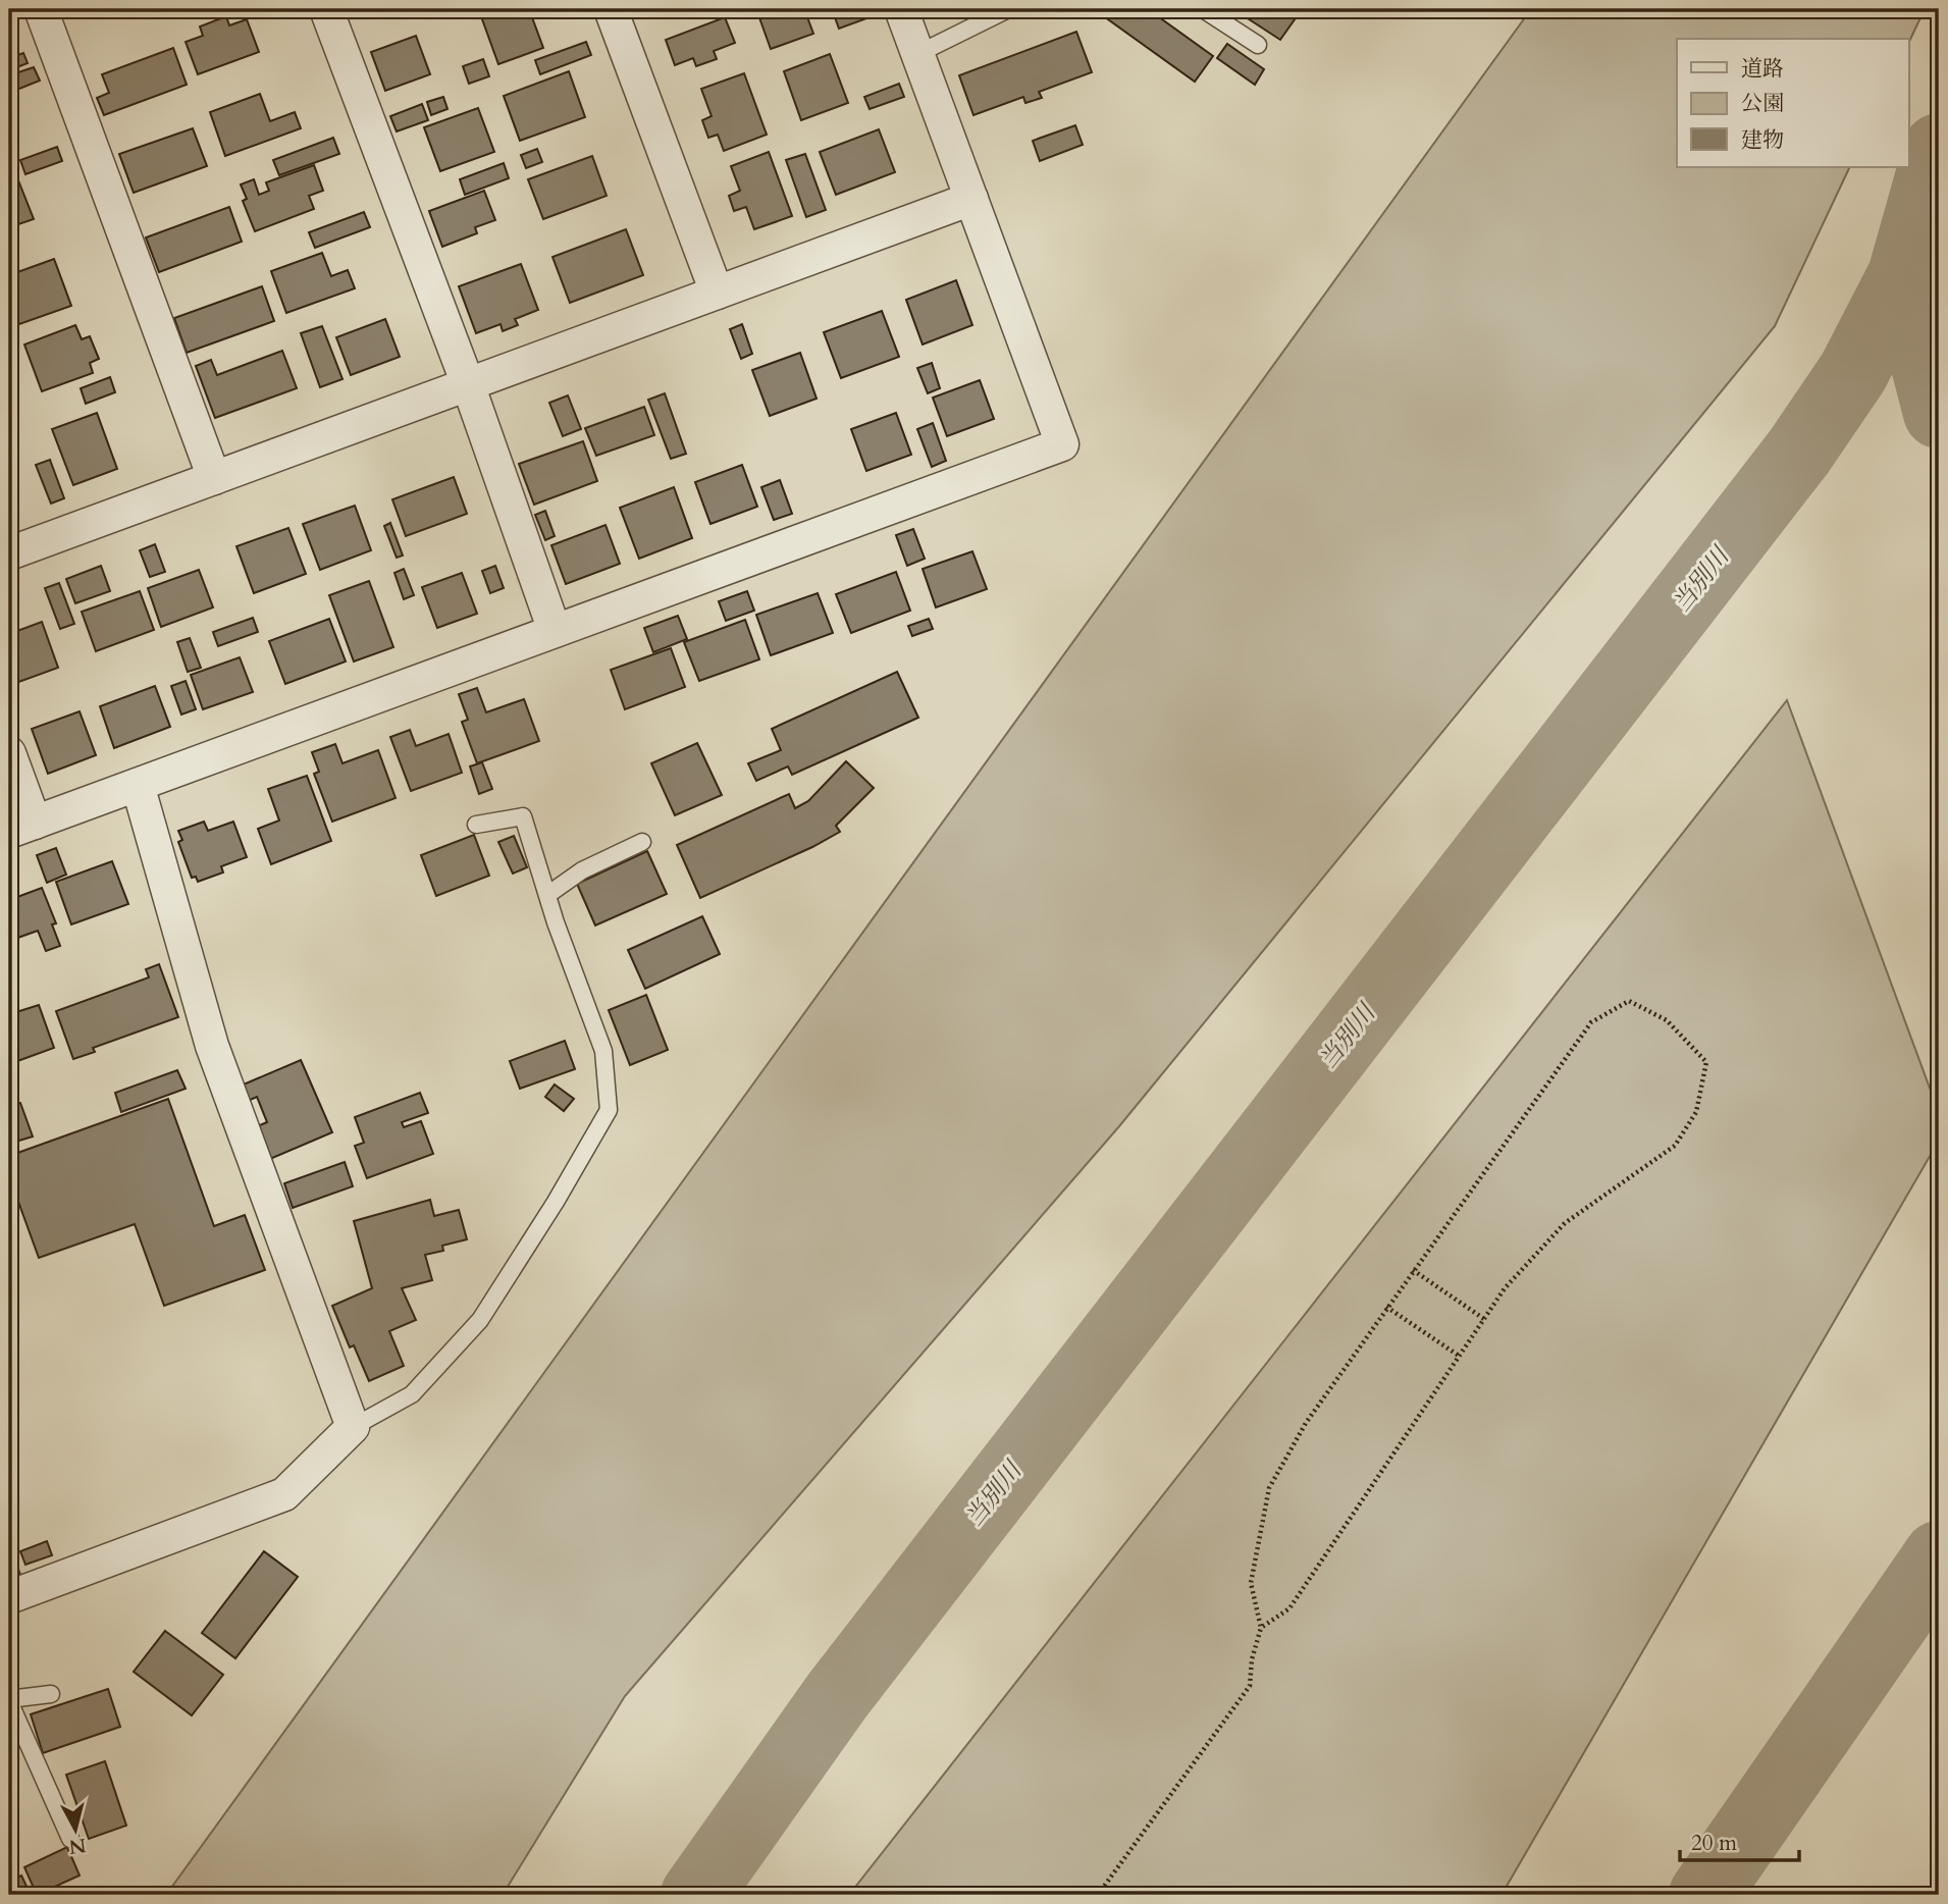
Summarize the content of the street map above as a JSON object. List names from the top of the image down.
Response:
{
  "water": ["当別川"],
  "legend": ["道路", "公園", "建物"],
  "scale_bar": "20 m",
  "north": "bottom"
}
